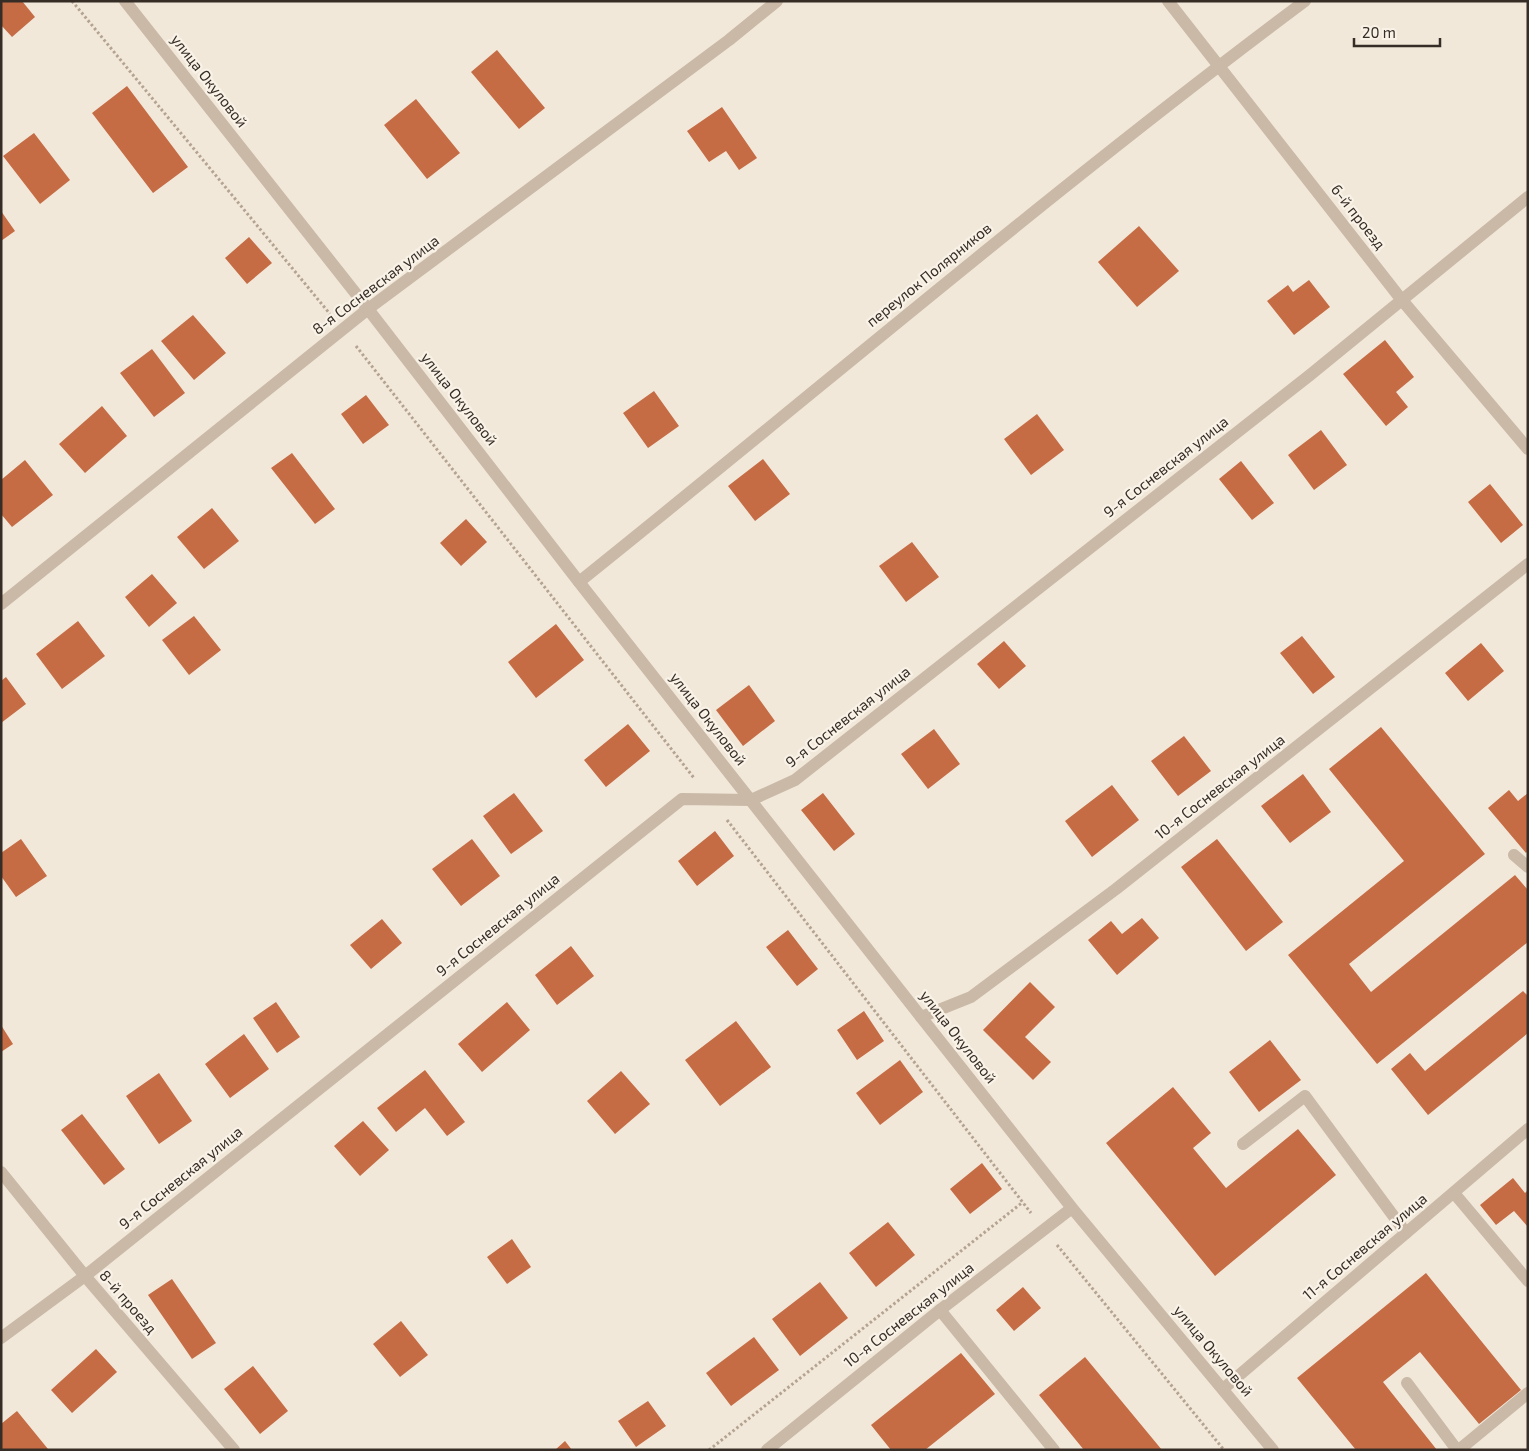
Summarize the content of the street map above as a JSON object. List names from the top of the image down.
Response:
{
  "streets": {
    "street": [
      "улица Окуловой",
      "6-й проезд",
      "переулок Полярников",
      "8-я Сосневская улица",
      "9-я Сосневская улица",
      "10-я Сосневская улица",
      "11-я Сосневская улица",
      "8-й проезд"
    ]
  },
  "crossings": [
    ["улица Окуловой", "переулок Полярников"],
    ["улица Окуловой", "8-я Сосневская улица"],
    ["улица Окуловой", "9-я Сосневская улица"],
    ["улица Окуловой", "10-я Сосневская улица"],
    ["улица Окуловой", "11-я Сосневская улица"],
    ["6-й проезд", "переулок Полярников"],
    ["6-й проезд", "9-я Сосневская улица"],
    ["9-я Сосневская улица", "8-й проезд"]
  ],
  "scale_bar": "20 m"
}
